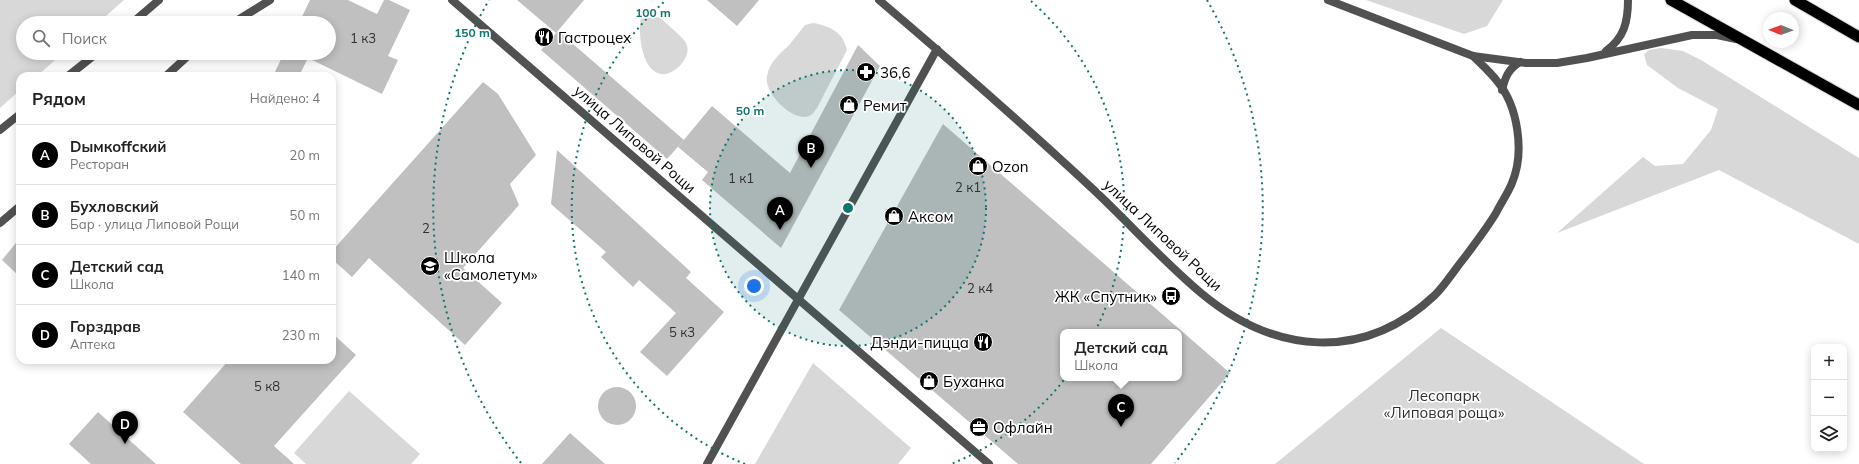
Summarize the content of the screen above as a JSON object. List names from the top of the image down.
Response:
{
  "streets": {
    "street": ["улица Липовой Рощи"]
  },
  "parks": ["Лесопарк «Липовая роща»"],
  "places": {
    "restaurant": ["Гастроцех", "Дэнди-пицца"],
    "pharmacy": ["36,6"],
    "shop": [
      "Ремит",
      "Ozon",
      "Аксом",
      "Буханка"
    ],
    "school or university": ["Школа «Самолетум»"],
    "bus stop": ["ЖК «Спутник»"],
    "office": ["Офлайн"]
  },
  "house_numbers": [
    "1 к3",
    "1 к1",
    "2 к1",
    "2",
    "2 к4",
    "5 к3",
    "5 к8"
  ],
  "north": "left",
  "page": {
    "search": "Поиск",
    "heading": ["Рядом", "Найдено: 4"],
    "list": [
      {
        "mark": "A",
        "name": "Dымкoffский",
        "note": "Ресторан",
        "value": "20 m"
      },
      {
        "mark": "B",
        "name": "Бухловский",
        "note": "Бар · улица Липовой Рощи",
        "value": "50 m"
      },
      {
        "mark": "C",
        "name": "Детский сад",
        "note": "Школа",
        "value": "140 m"
      },
      {
        "mark": "D",
        "name": "Горздрав",
        "note": "Аптека",
        "value": "230 m"
      }
    ],
    "pins": [
      "B",
      "A",
      "C",
      "D"
    ],
    "popup": ["Детский сад", "Школа"],
    "map_buttons": ["+", "−"]
  },
  "rings": ["100 m", "150 m", "50 m"]
}
